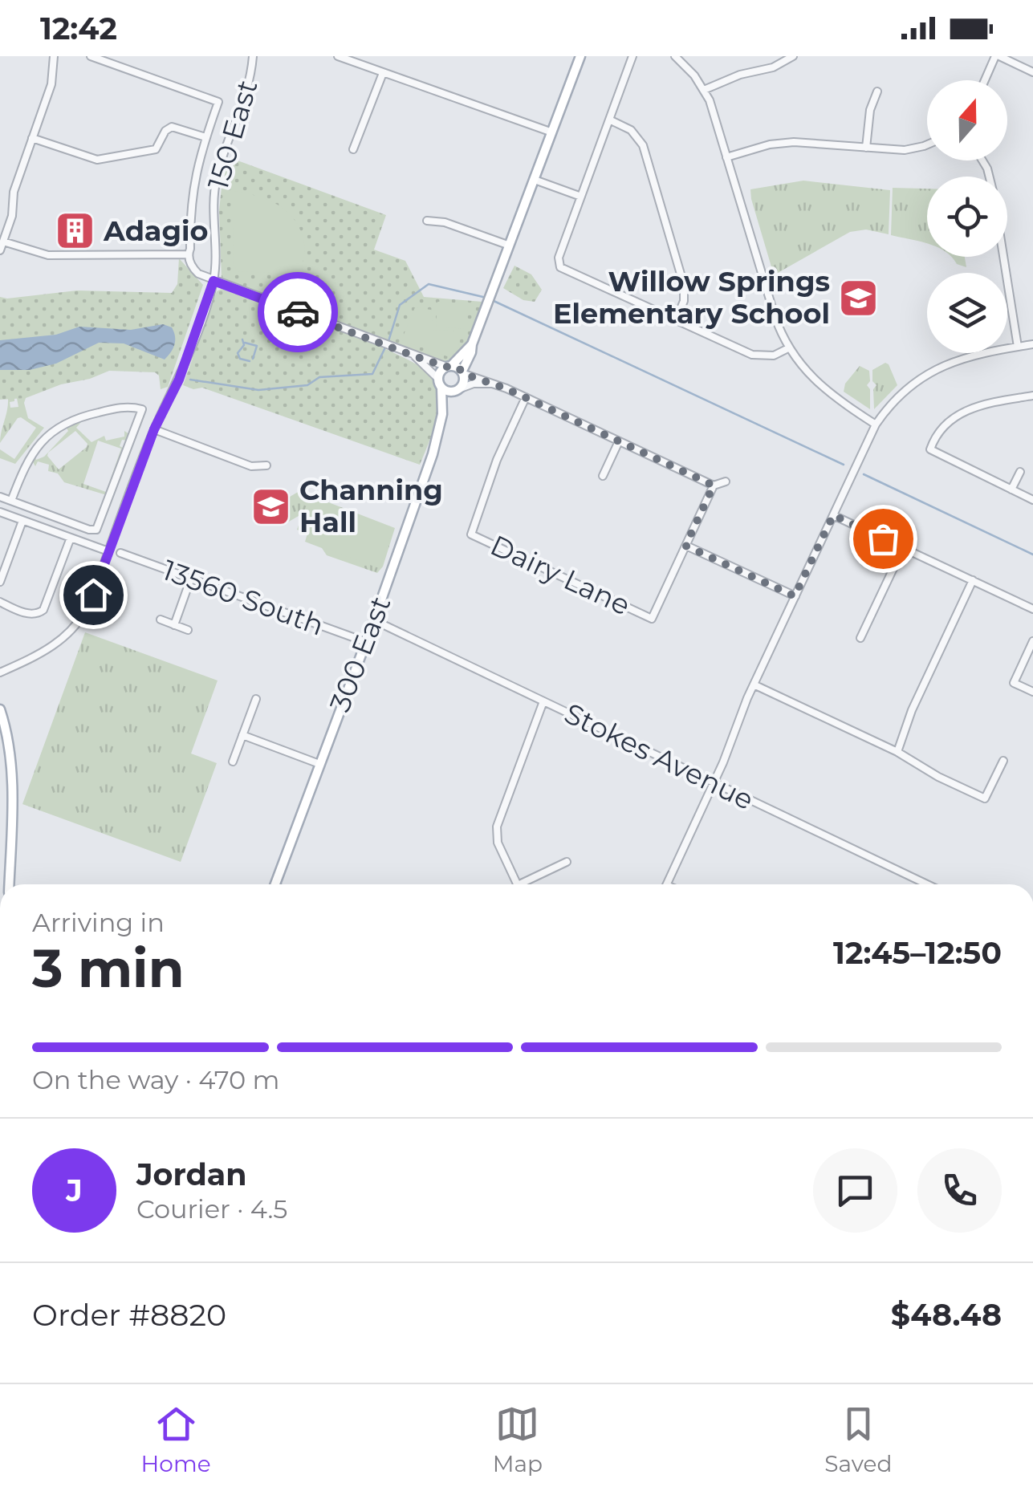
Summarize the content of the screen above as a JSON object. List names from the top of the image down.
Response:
{
  "streets": {
    "main road": ["300 East"],
    "street": [
      "150 East",
      "Dairy Lane",
      "13560 South",
      "Stokes Avenue"
    ]
  },
  "crossings": [
    ["13560 South", "300 East"],
    ["300 East", "Stokes Avenue"]
  ],
  "places": {
    "building": ["Adagio"],
    "school or university": ["Willow Springs Elementary School", "Channing Hall"]
  },
  "north": "top",
  "page": {
    "status": "12:42",
    "heading": ["3 min", "Arriving in", "12:45–12:50"],
    "panel": [
      "Jordan",
      "Courier · 4.5",
      "Order #8820",
      "$48.48"
    ],
    "bar": "On the way · 470 m",
    "round": "J",
    "tabs": ["Home", "Map", "Saved"]
  }
}
